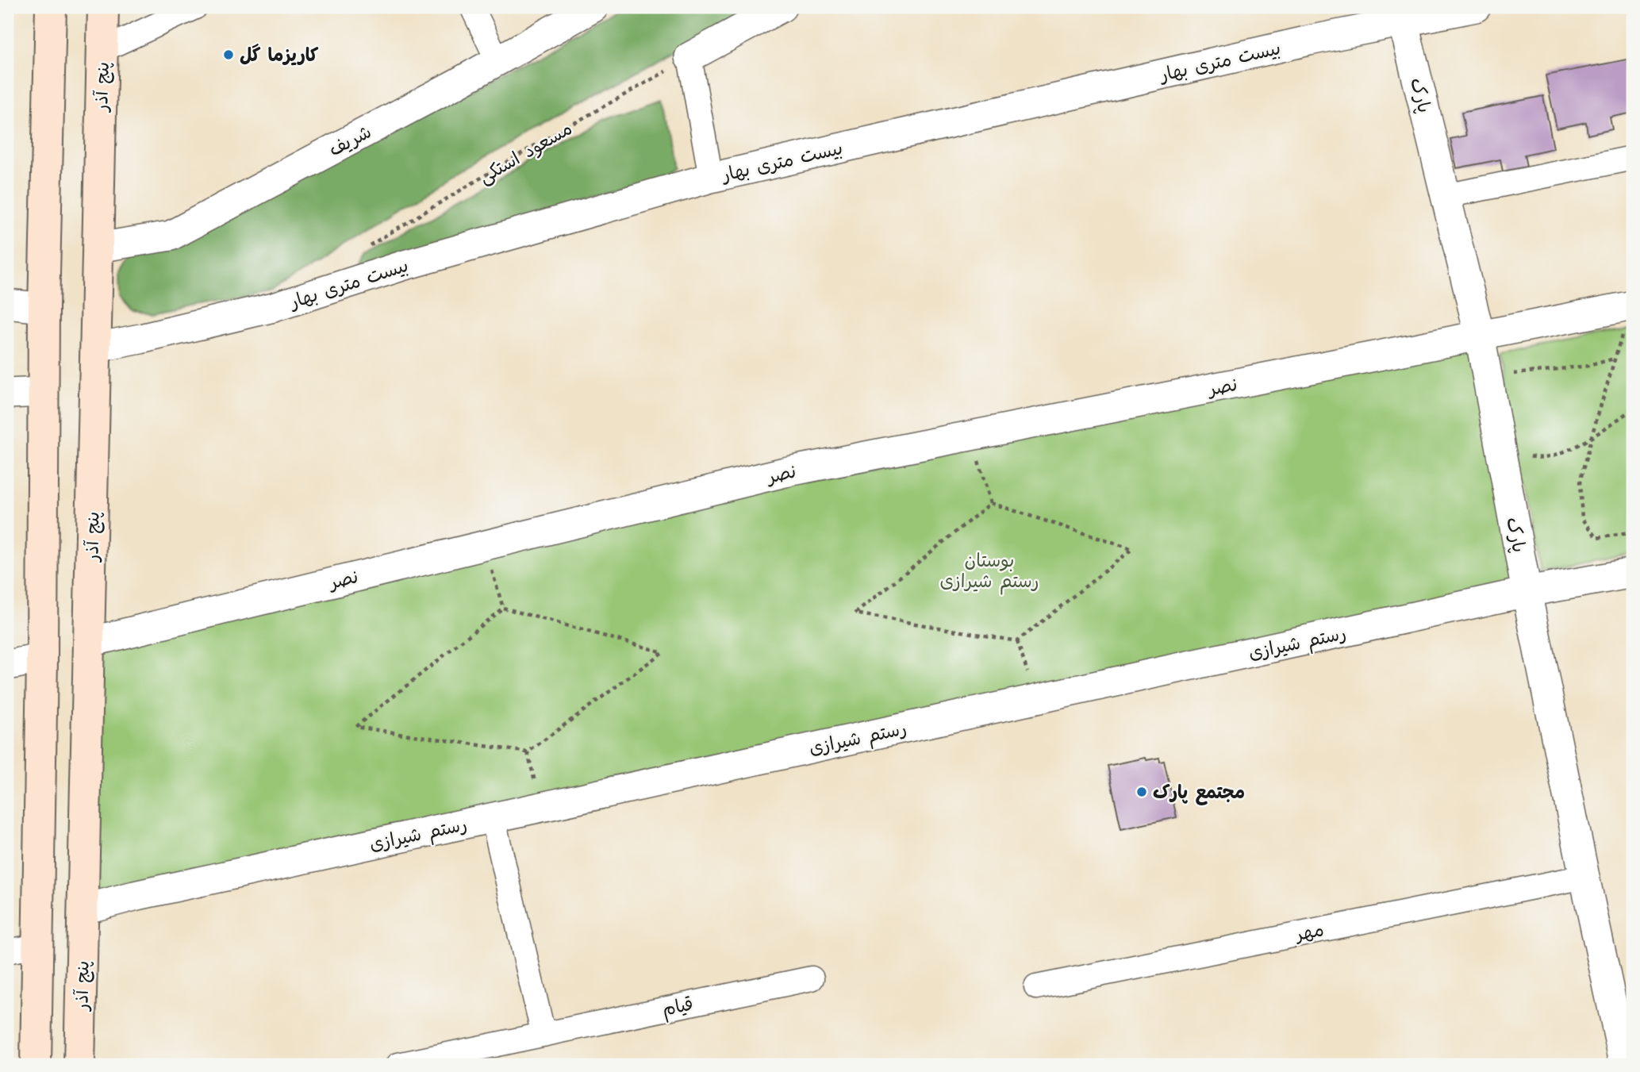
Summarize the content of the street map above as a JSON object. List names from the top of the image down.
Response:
{
  "streets": {
    "main road": ["پنج آذر"],
    "street": [
      "بیست متری بهار",
      "پارک",
      "شریف",
      "نصر",
      "رستم شیرازی",
      "مهر",
      "قیام"
    ],
    "path": ["مسعود استکی"]
  },
  "crossings": [
    ["بیست متری بهار", "پنج آذر"],
    ["بیست متری بهار", "پارک"],
    ["پنج آذر", "شریف"],
    ["پنج آذر", "نصر"],
    ["پنج آذر", "رستم شیرازی"],
    ["پارک", "نصر"],
    ["پارک", "رستم شیرازی"],
    ["پارک", "مهر"]
  ],
  "parks": ["بوستان رستم شیرازی"],
  "places": ["کاریزما گل", "مجتمع پارک"]
}
